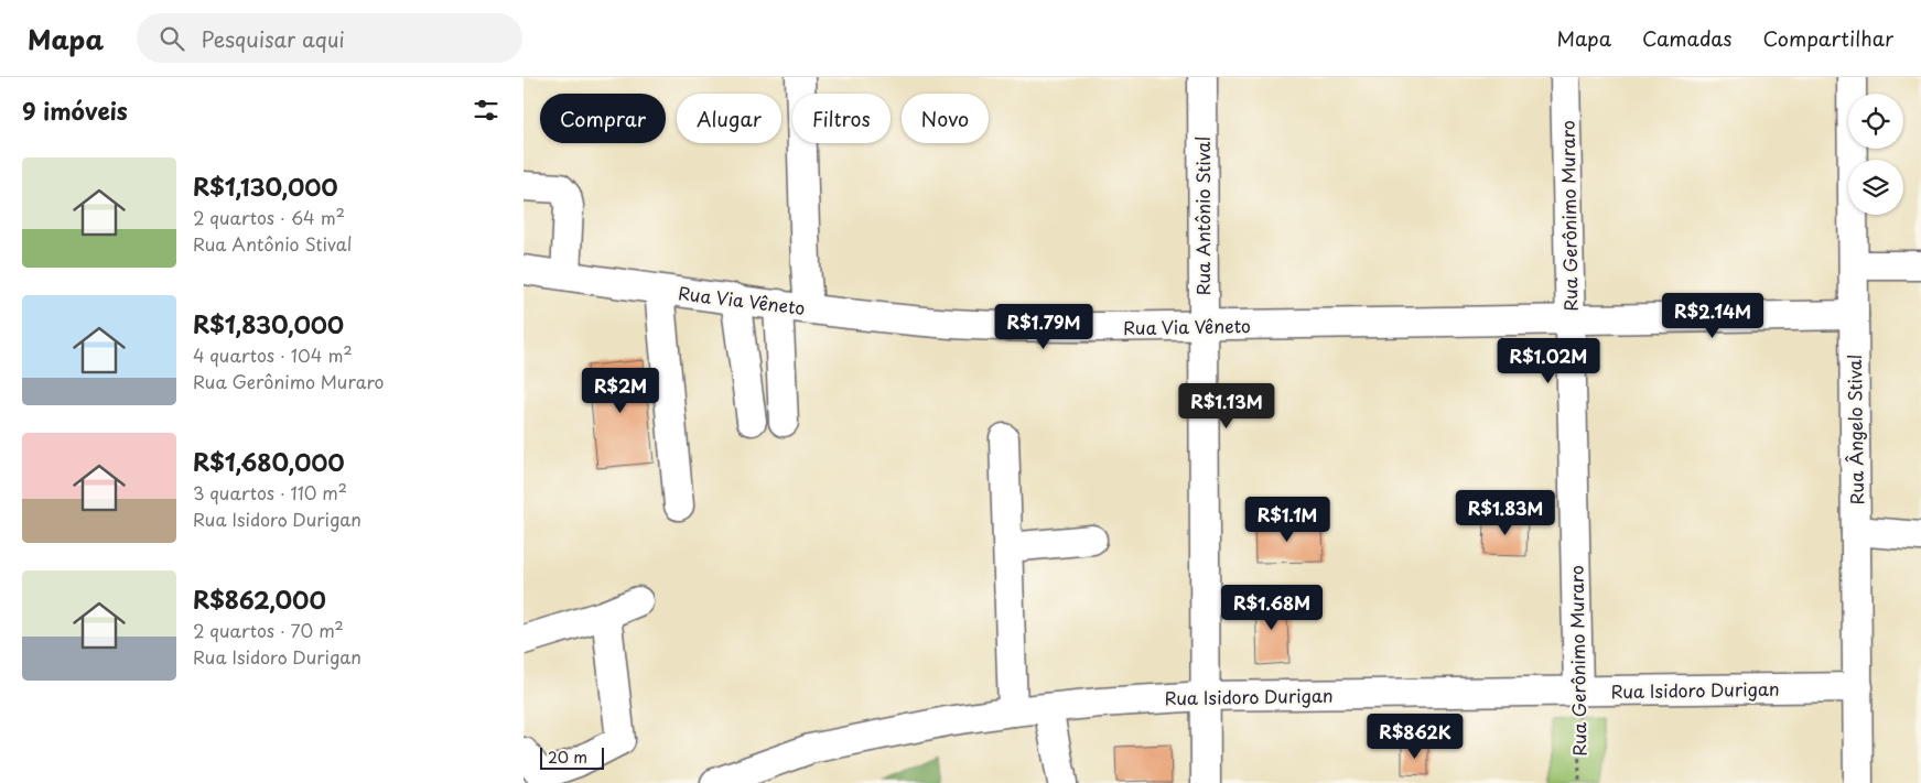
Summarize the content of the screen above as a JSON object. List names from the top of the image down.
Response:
{
  "streets": {
    "street": [
      "Rua Antônio Stival",
      "Rua Gerônimo Muraro",
      "Rua Via Vêneto",
      "Rua Ângelo Stival",
      "Rua Isidoro Durigan"
    ]
  },
  "crossings": [
    ["Rua Antônio Stival", "Rua Via Vêneto"],
    ["Rua Antônio Stival", "Rua Isidoro Durigan"],
    ["Rua Gerônimo Muraro", "Rua Via Vêneto"],
    ["Rua Gerônimo Muraro", "Rua Isidoro Durigan"],
    ["Rua Via Vêneto", "Rua Ângelo Stival"],
    ["Rua Ângelo Stival", "Rua Isidoro Durigan"]
  ],
  "scale_bar": "20 m",
  "page": {
    "header": "Mapa",
    "search": "Pesquisar aqui",
    "nav": ["Mapa", "Camadas", "Compartilhar"],
    "heading": "9 imóveis",
    "chip": [
      "Comprar",
      "Alugar",
      "Filtros",
      "Novo"
    ],
    "list": [
      {
        "name": "R$1,130,000",
        "note": "2 quartos · 64 m² · Rua Antônio Stival"
      },
      {
        "name": "R$1,830,000",
        "note": "4 quartos · 104 m² · Rua Gerônimo Muraro"
      },
      {
        "name": "R$1,680,000",
        "note": "3 quartos · 110 m² · Rua Isidoro Durigan"
      },
      {
        "name": "R$862,000",
        "note": "2 quartos · 70 m² · Rua Isidoro Durigan"
      }
    ],
    "price": [
      "R$2.14M",
      "R$1.79M",
      "R$1.02M",
      "R$2M",
      "R$1.13M",
      "R$1.83M",
      "R$1.1M",
      "R$1.68M",
      "R$862K"
    ],
    "scale": "20 m"
  }
}
